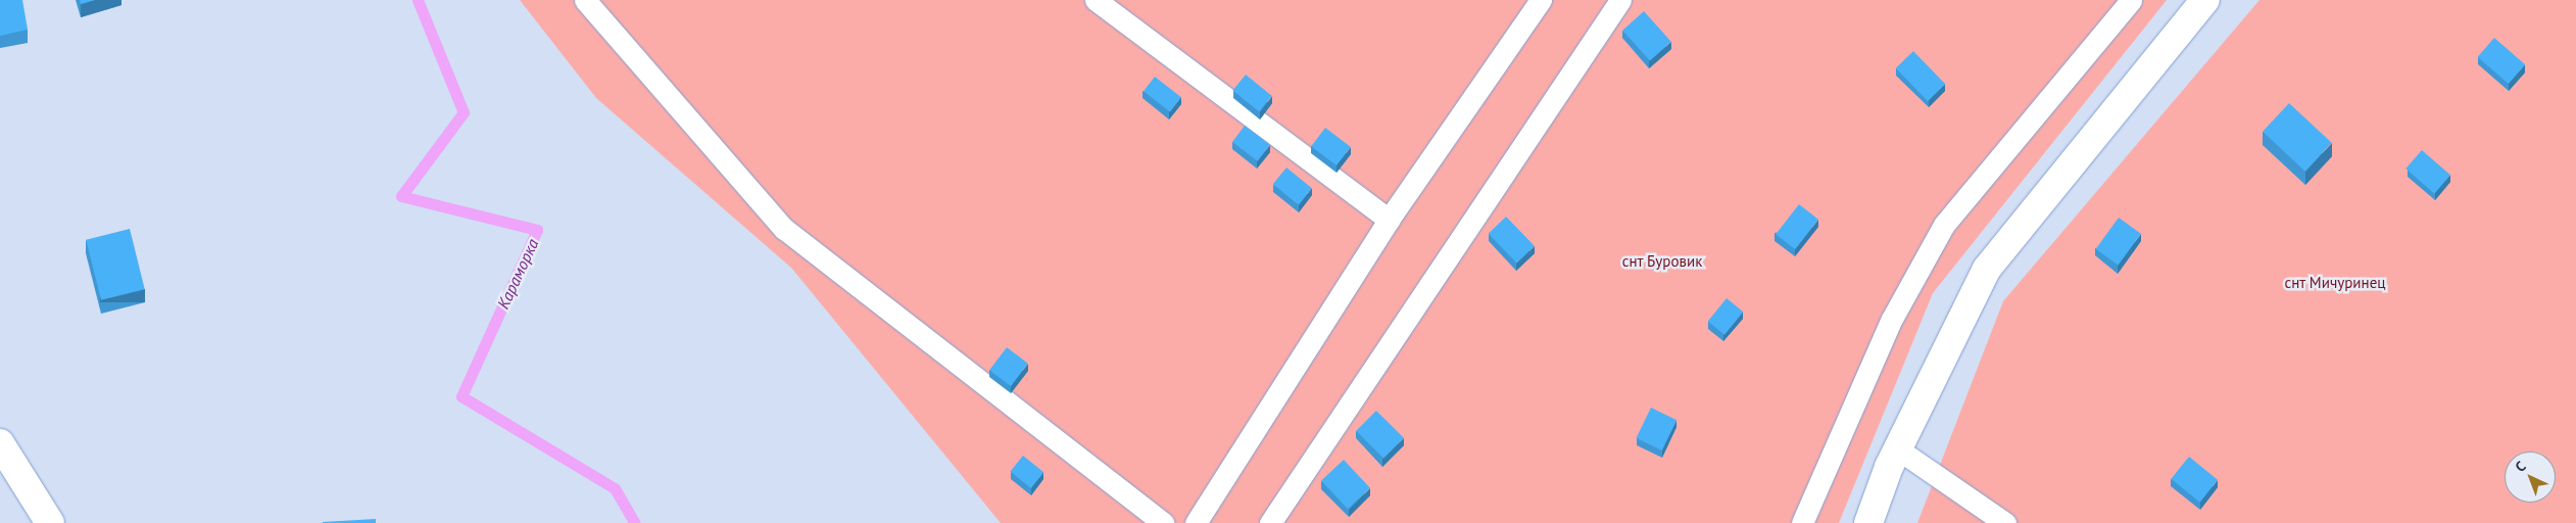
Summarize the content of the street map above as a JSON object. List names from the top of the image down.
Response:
{
  "water": ["Караморка"],
  "parks": ["снт Буровик", "снт Мичуринец"],
  "north": "top left"
}
